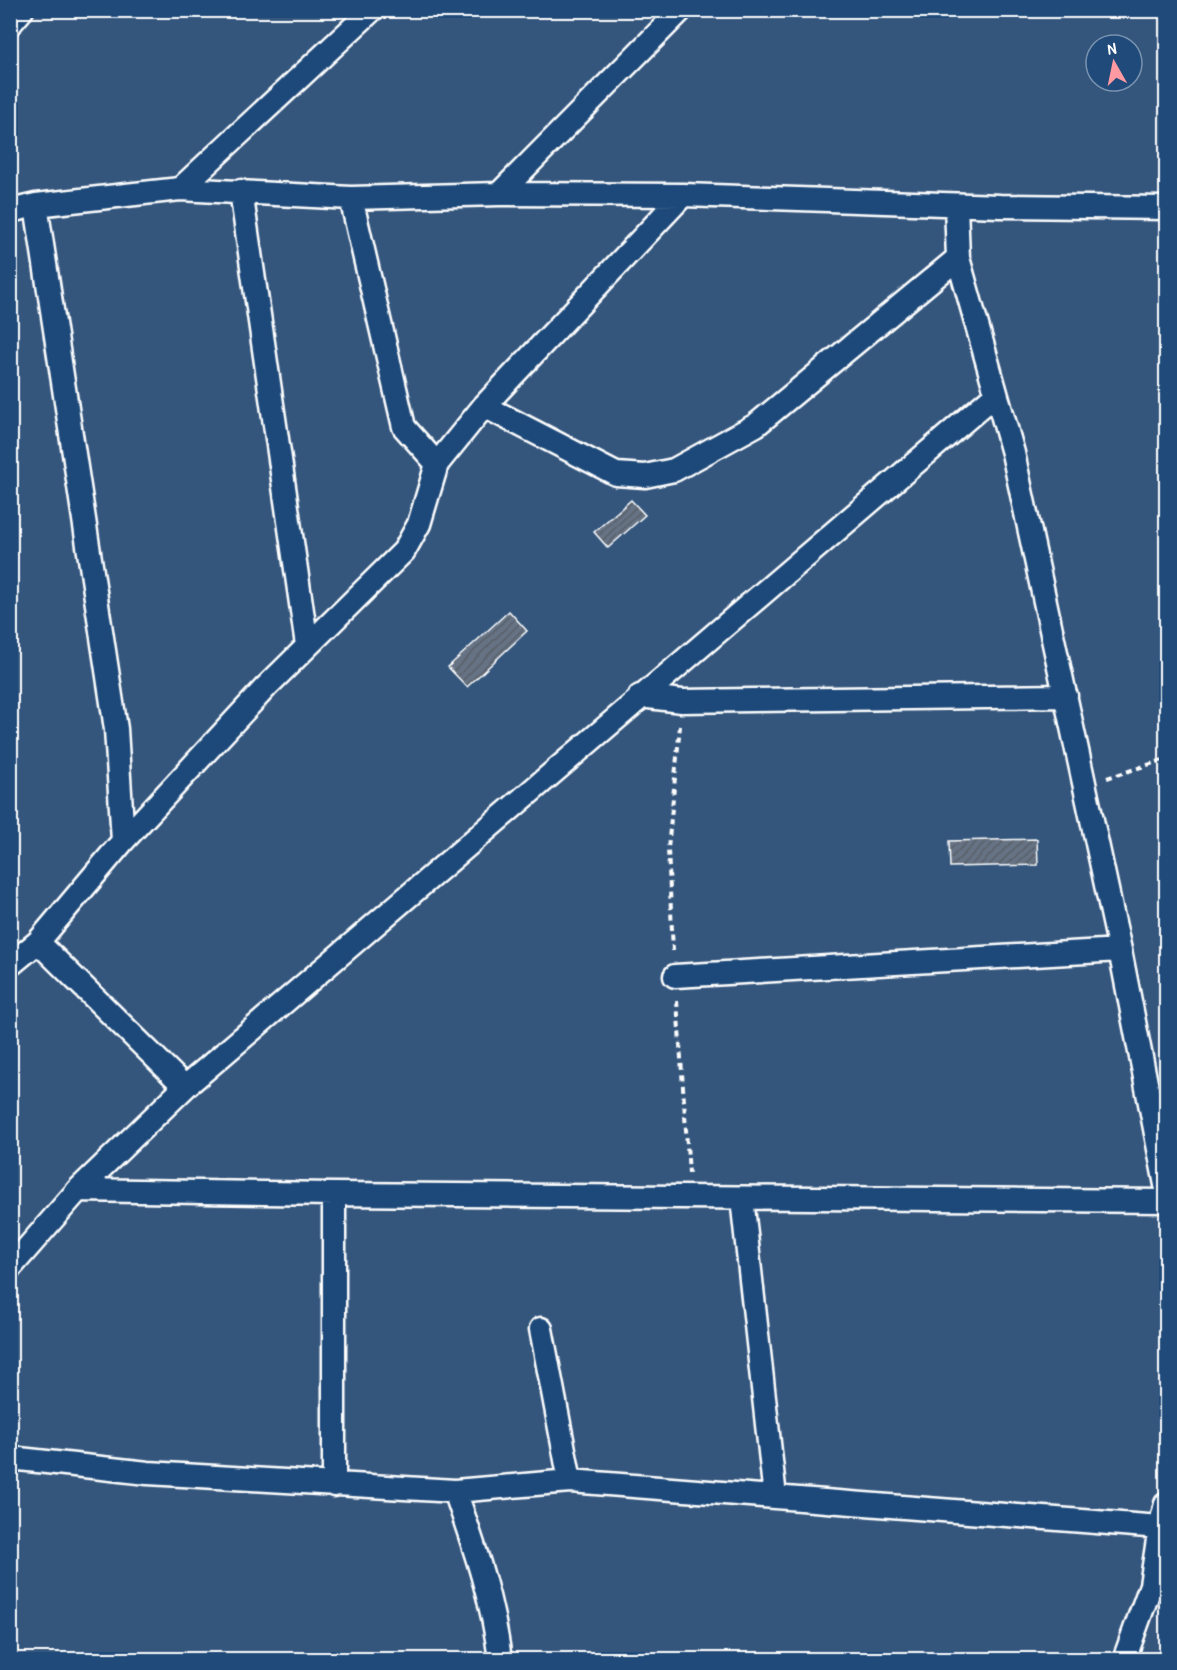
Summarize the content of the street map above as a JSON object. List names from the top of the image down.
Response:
{
  "north": "top"
}
